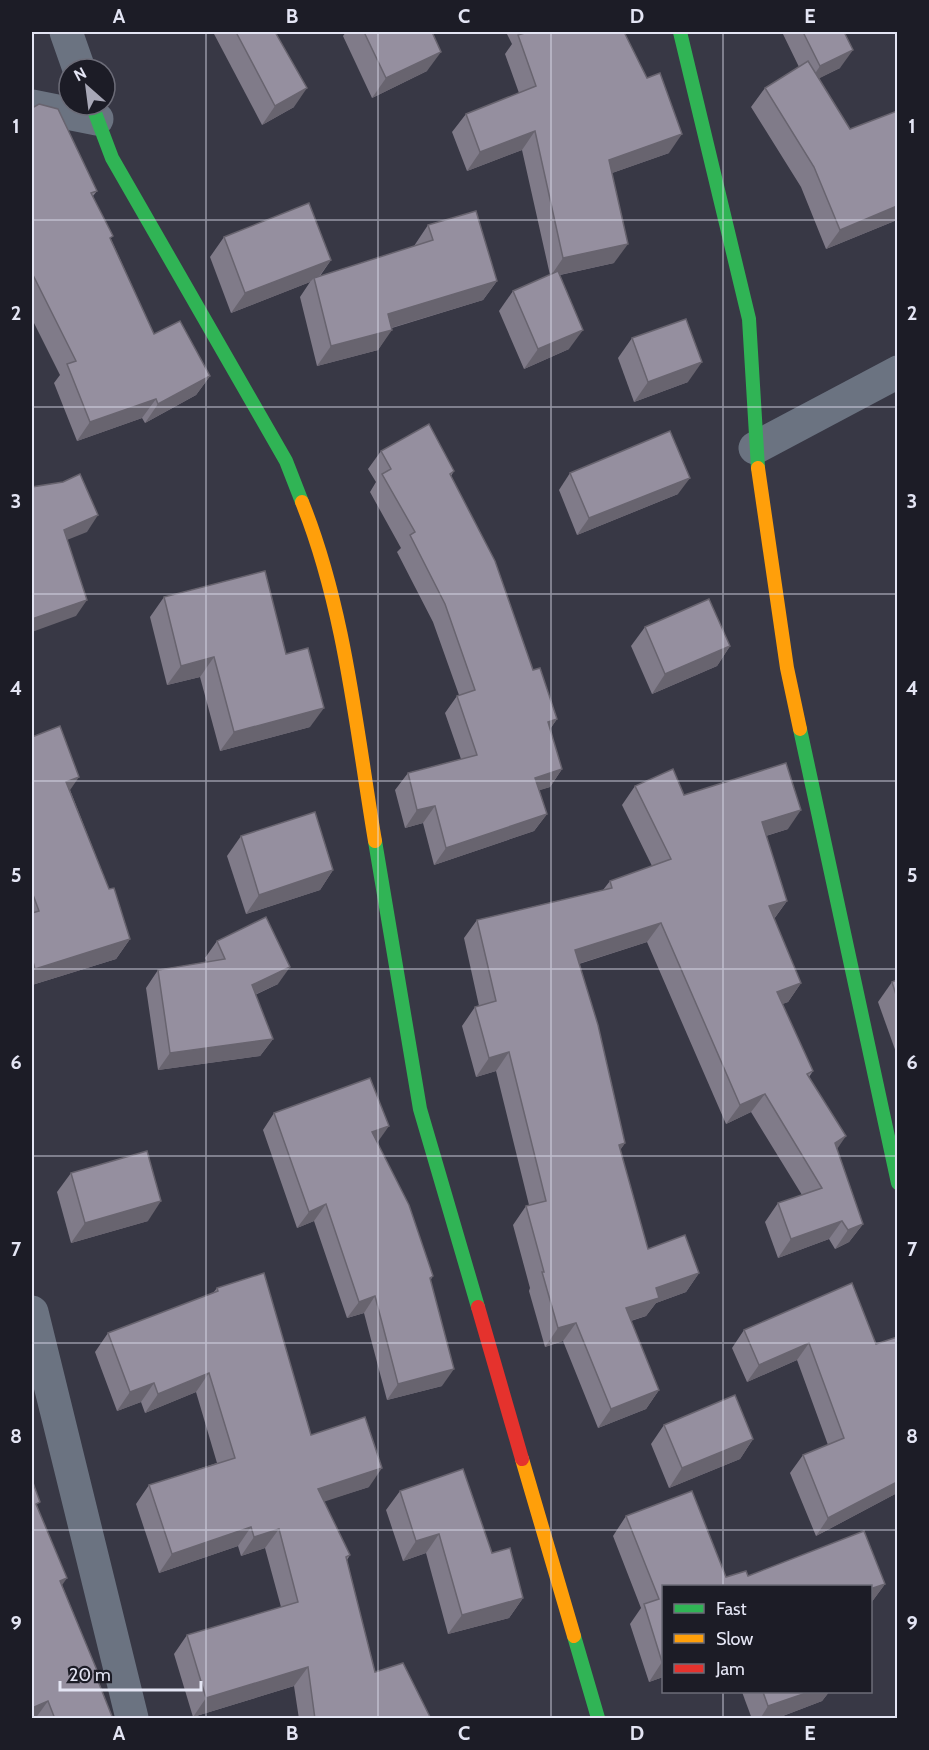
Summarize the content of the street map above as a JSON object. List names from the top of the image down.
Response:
{
  "legend": ["Fast", "Slow", "Jam"],
  "scale_bar": "20 m",
  "north": "top left",
  "grid": {
    "columns": [
      "A",
      "B",
      "C",
      "D",
      "E"
    ],
    "rows": [
      "1",
      "2",
      "3",
      "4",
      "5",
      "6",
      "7",
      "8",
      "9"
    ]
  }
}
